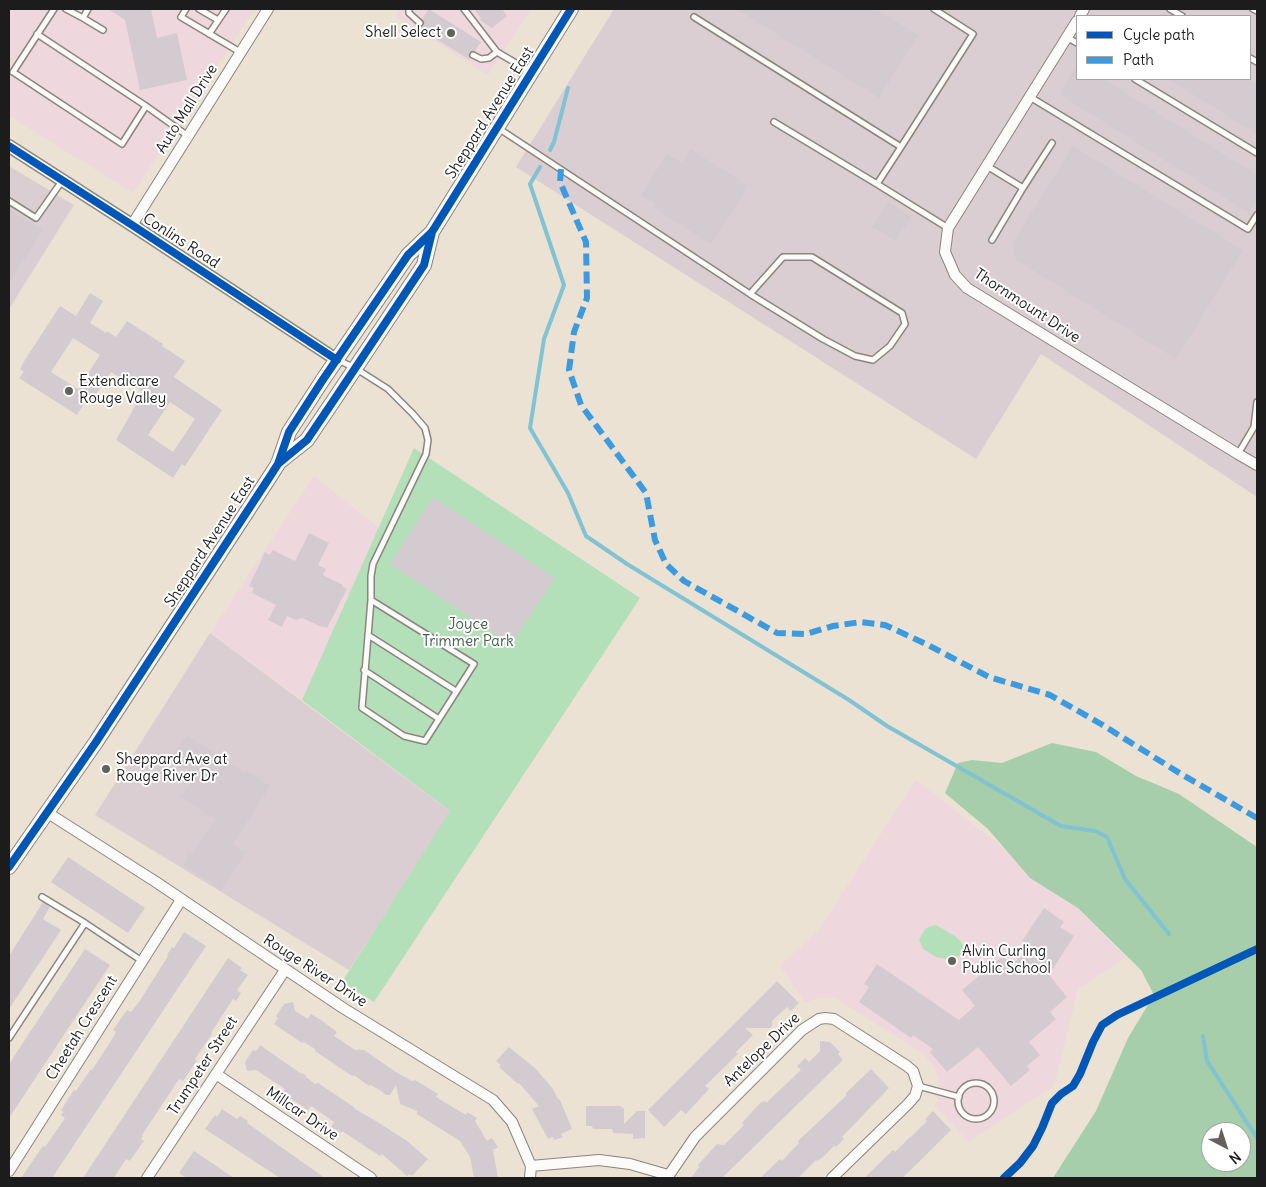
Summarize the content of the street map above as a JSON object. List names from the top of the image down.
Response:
{
  "streets": {
    "main road": ["Sheppard Avenue East"],
    "street": [
      "Auto Mall Drive",
      "Conlins Road",
      "Thornmount Drive",
      "Rouge River Drive",
      "Cheetah Crescent",
      "Antelope Drive",
      "Trumpeter Street",
      "Millcar Drive"
    ]
  },
  "crossings": [
    ["Auto Mall Drive", "Conlins Road"],
    ["Sheppard Avenue East", "Conlins Road"],
    ["Sheppard Avenue East", "Rouge River Drive"],
    ["Rouge River Drive", "Cheetah Crescent"],
    ["Rouge River Drive", "Trumpeter Street"],
    ["Trumpeter Street", "Millcar Drive"]
  ],
  "parks": ["Joyce Trimmer Park"],
  "places": [
    "Shell Select",
    "Extendicare Rouge Valley",
    "Sheppard Ave at Rouge River Dr",
    "Alvin Curling Public School"
  ],
  "legend": ["Cycle path", "Path"],
  "north": "bottom right"
}
